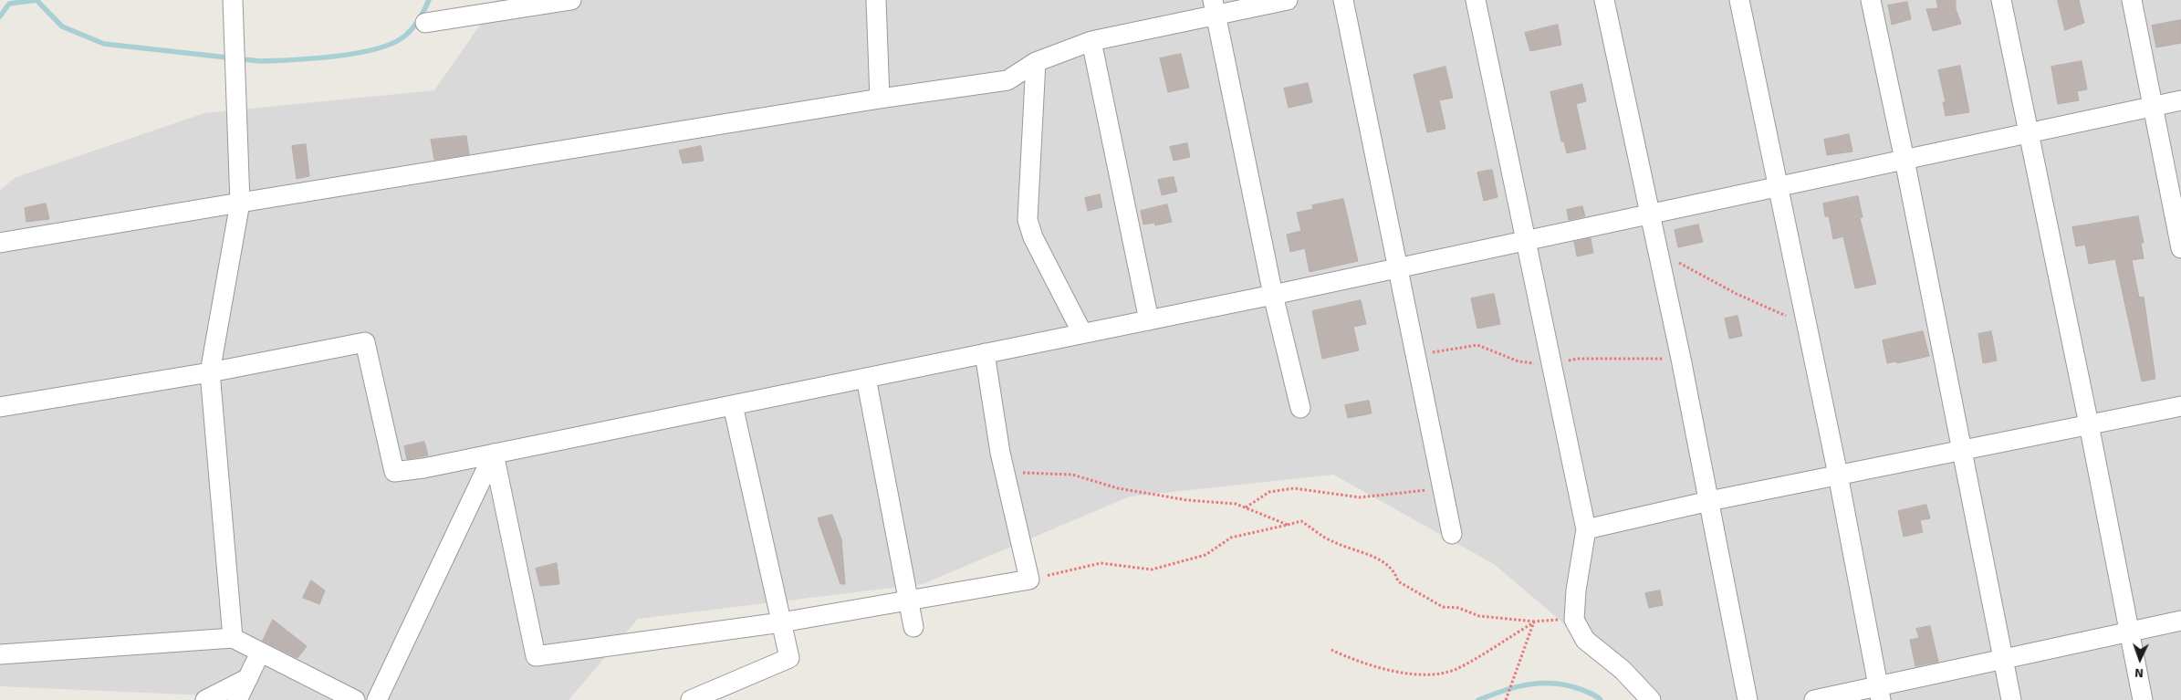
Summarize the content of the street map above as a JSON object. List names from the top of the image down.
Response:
{
  "north": "bottom"
}
